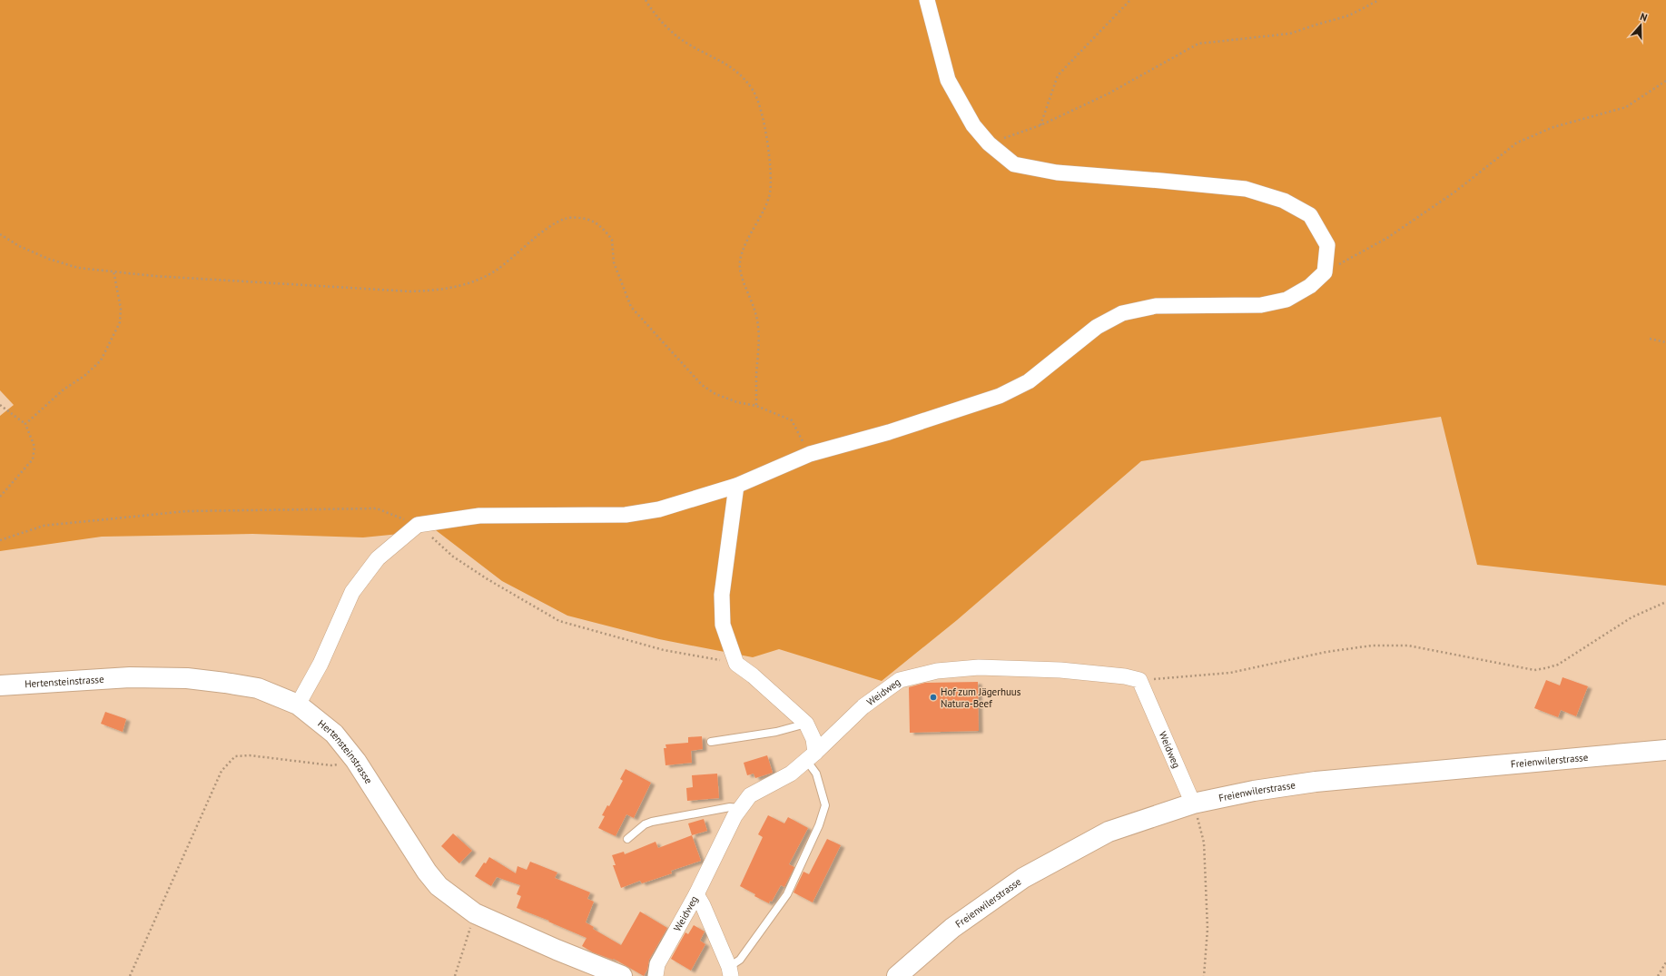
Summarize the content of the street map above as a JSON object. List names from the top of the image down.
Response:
{
  "streets": {
    "street": ["Hertensteinstrasse", "Weidweg", "Freienwilerstrasse"]
  },
  "crossings": [
    ["Weidweg", "Freienwilerstrasse"]
  ],
  "places": ["Hof zum Jägerhuus Natura-Beef"],
  "north": "top"
}
